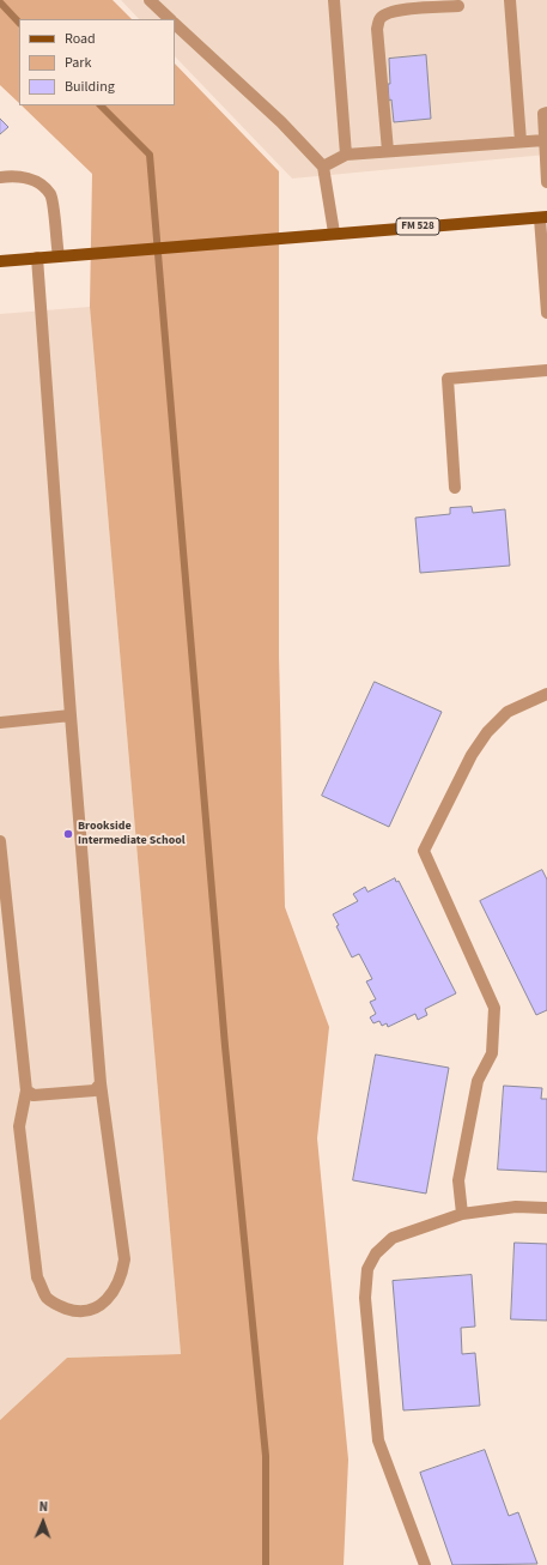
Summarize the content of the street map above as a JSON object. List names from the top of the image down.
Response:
{
  "streets": {
    "main road": ["FM 528"]
  },
  "places": ["Brookside Intermediate School"],
  "legend": ["Road", "Park", "Building"],
  "north": "top"
}
